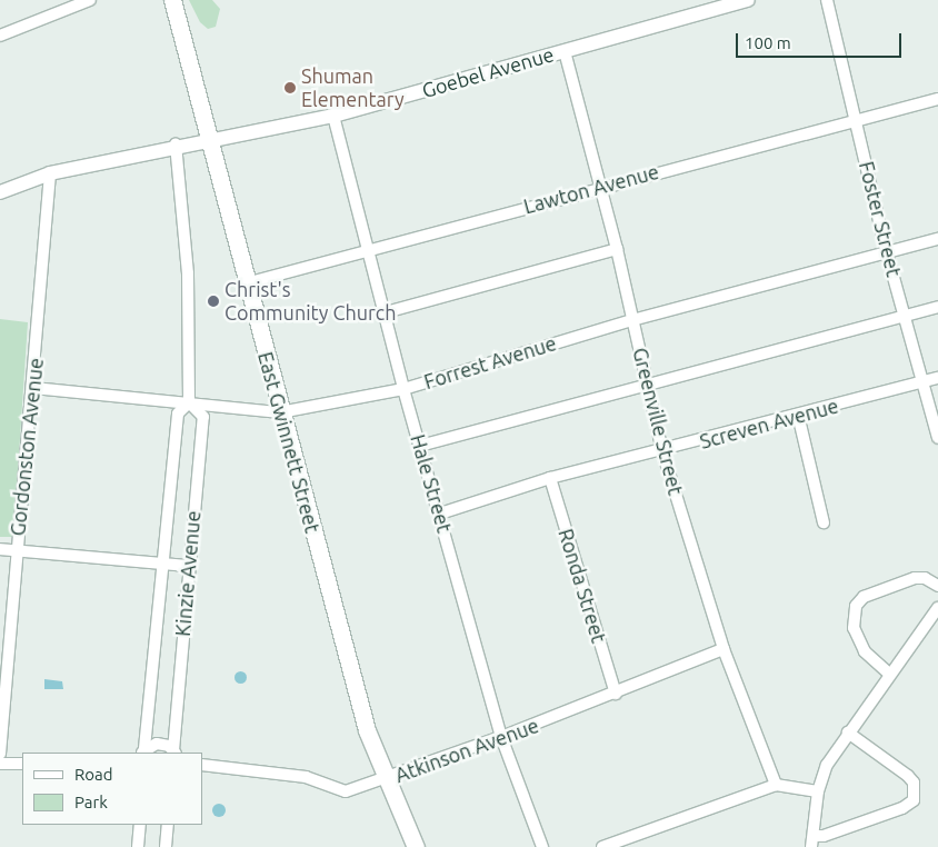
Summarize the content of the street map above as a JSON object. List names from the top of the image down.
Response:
{
  "streets": {
    "main road": ["East Gwinnett Street"],
    "street": [
      "Goebel Avenue",
      "Lawton Avenue",
      "Foster Street",
      "Forrest Avenue",
      "Greenville Street",
      "Screven Avenue",
      "Gordonston Avenue",
      "Hale Street",
      "Kinzie Avenue",
      "Ronda Street",
      "Atkinson Avenue"
    ]
  },
  "crossings": [
    ["Goebel Avenue", "Greenville Street"],
    ["Goebel Avenue", "East Gwinnett Street"],
    ["Goebel Avenue", "Gordonston Avenue"],
    ["Goebel Avenue", "Hale Street"],
    ["Goebel Avenue", "Kinzie Avenue"],
    ["Lawton Avenue", "Foster Street"],
    ["Lawton Avenue", "Greenville Street"],
    ["Lawton Avenue", "East Gwinnett Street"],
    ["Lawton Avenue", "Hale Street"],
    ["Foster Street", "Forrest Avenue"],
    ["Foster Street", "Screven Avenue"],
    ["Forrest Avenue", "Greenville Street"],
    ["Forrest Avenue", "East Gwinnett Street"],
    ["Forrest Avenue", "Gordonston Avenue"],
    ["Forrest Avenue", "Hale Street"],
    ["Forrest Avenue", "Kinzie Avenue"],
    ["Greenville Street", "Screven Avenue"],
    ["Greenville Street", "Atkinson Avenue"],
    ["Screven Avenue", "Hale Street"],
    ["Screven Avenue", "Ronda Street"],
    ["East Gwinnett Street", "Atkinson Avenue"],
    ["Hale Street", "Atkinson Avenue"],
    ["Ronda Street", "Atkinson Avenue"]
  ],
  "places": ["Shuman Elementary", "Christ's Community Church"],
  "legend": ["Road", "Park"],
  "scale_bar": "100 m"
}
